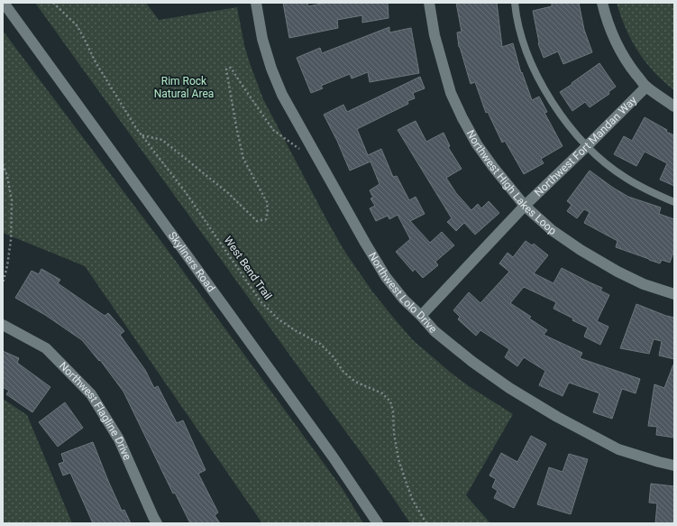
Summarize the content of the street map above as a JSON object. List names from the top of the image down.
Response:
{
  "streets": {
    "street": [
      "Northwest Fort Mandan Way",
      "Northwest High Lakes Loop",
      "Skyliners Road",
      "Northwest Lolo Drive",
      "Northwest Flagline Drive"
    ],
    "path": ["West Bend Trail"]
  },
  "crossings": [
    ["Northwest Fort Mandan Way", "Northwest High Lakes Loop"],
    ["Northwest Fort Mandan Way", "Northwest Lolo Drive"]
  ],
  "parks": ["Rim Rock Natural Area"]
}
